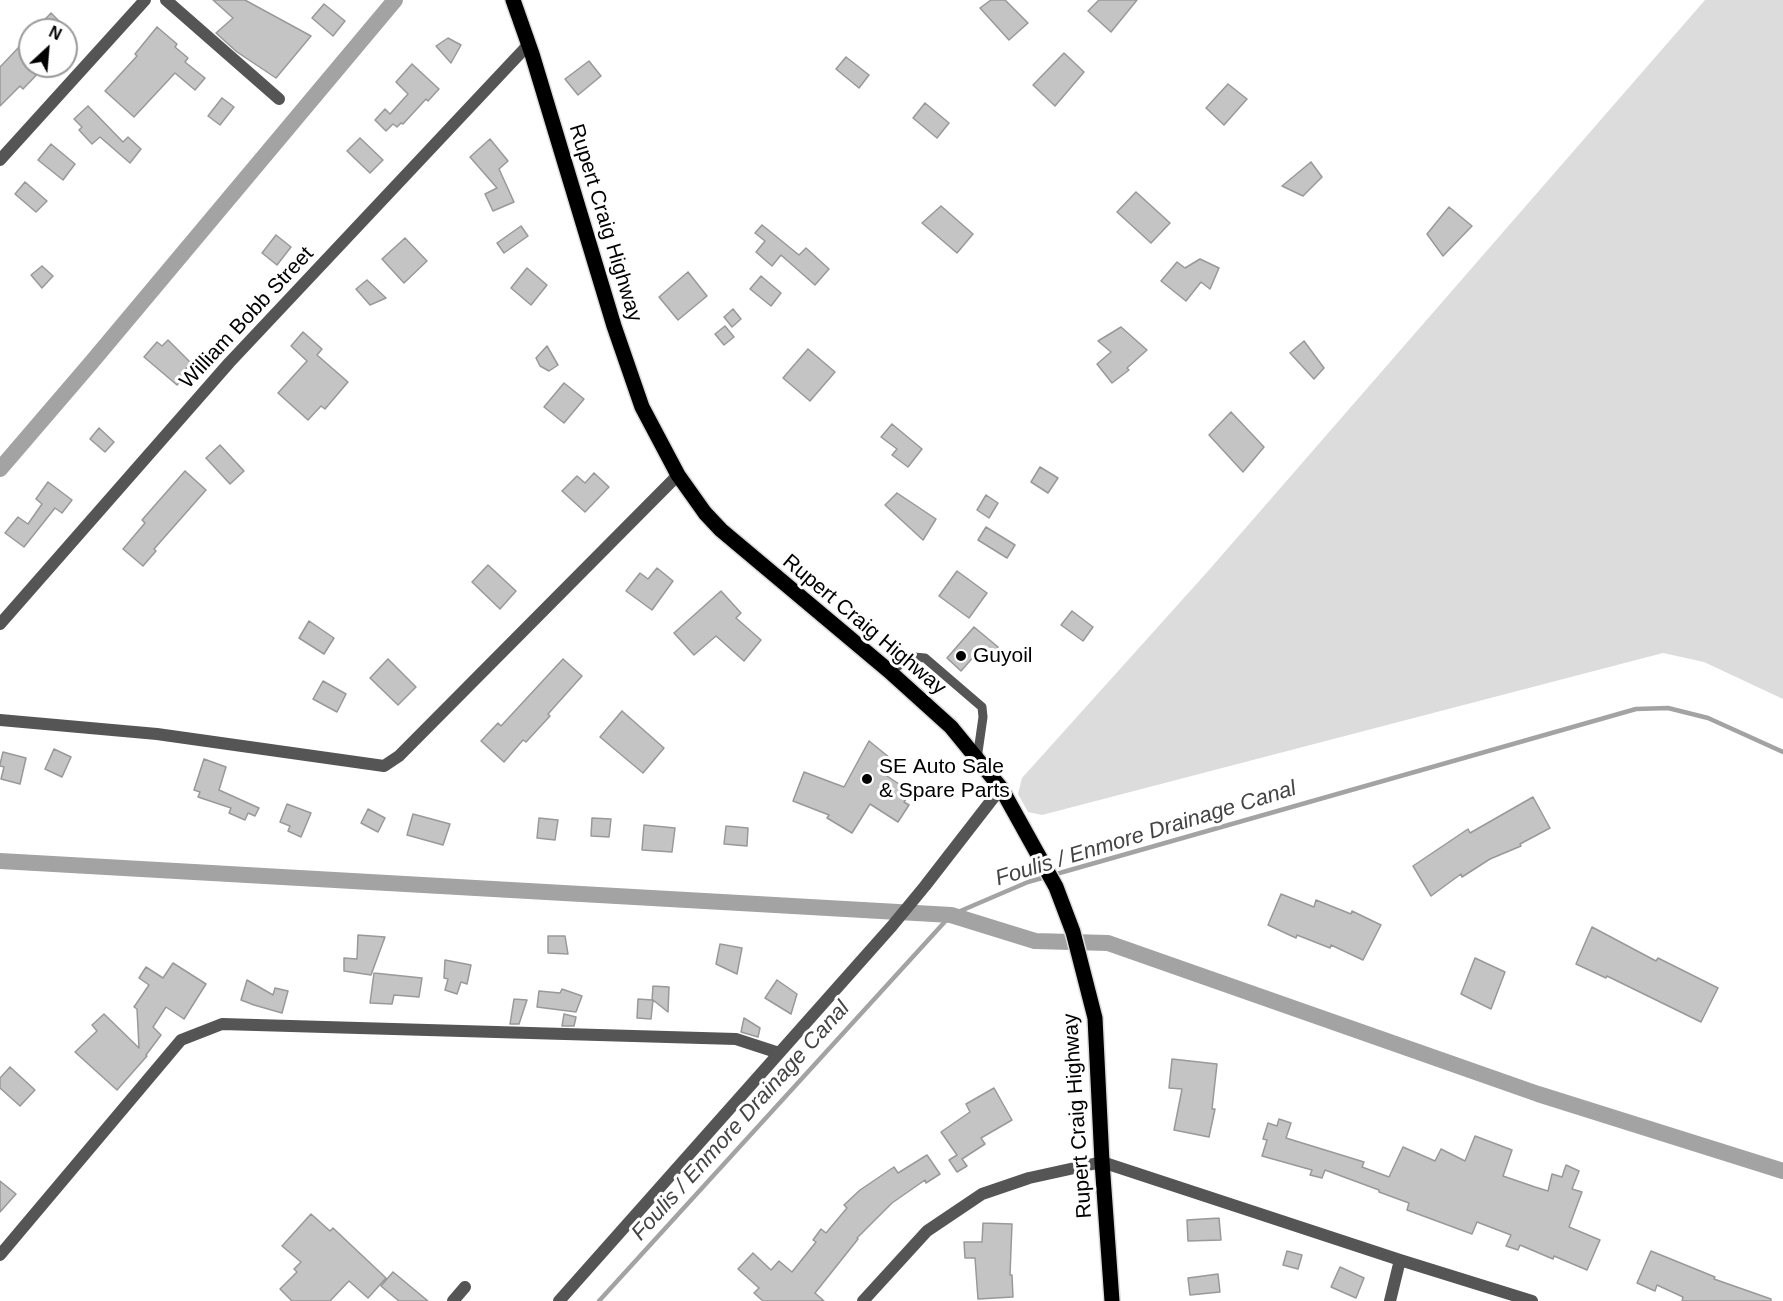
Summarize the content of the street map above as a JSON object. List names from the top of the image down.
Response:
{
  "streets": {
    "main road": ["Rupert Craig Highway"],
    "street": ["William Bobb Street"]
  },
  "crossings": [
    ["Rupert Craig Highway", "William Bobb Street"]
  ],
  "water": ["Foulis / Enmore Drainage Canal"],
  "places": ["Guyoil", "SE Auto Sale & Spare Parts"],
  "north": "top right"
}
